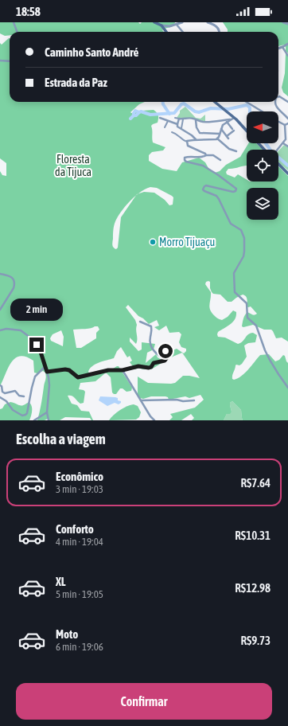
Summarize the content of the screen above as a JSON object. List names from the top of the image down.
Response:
{
  "parks": ["Floresta da Tijuca"],
  "places": ["Morro Tijuaçu"],
  "north": "left",
  "page": {
    "status": "18:58",
    "banner": ["Caminho Santo André", "Estrada da Paz"],
    "bubble": "2 min",
    "heading": "Escolha a viagem",
    "list": [
      {
        "name": "Econômico",
        "note": "3 min · 19:03",
        "value": "R$7.64"
      },
      {
        "name": "Conforto",
        "note": "4 min · 19:04",
        "value": "R$10.31"
      },
      {
        "name": "XL",
        "note": "5 min · 19:05",
        "value": "R$12.98"
      },
      {
        "name": "Moto",
        "note": "6 min · 19:06",
        "value": "R$9.73"
      }
    ],
    "buttons": "Confirmar"
  }
}
